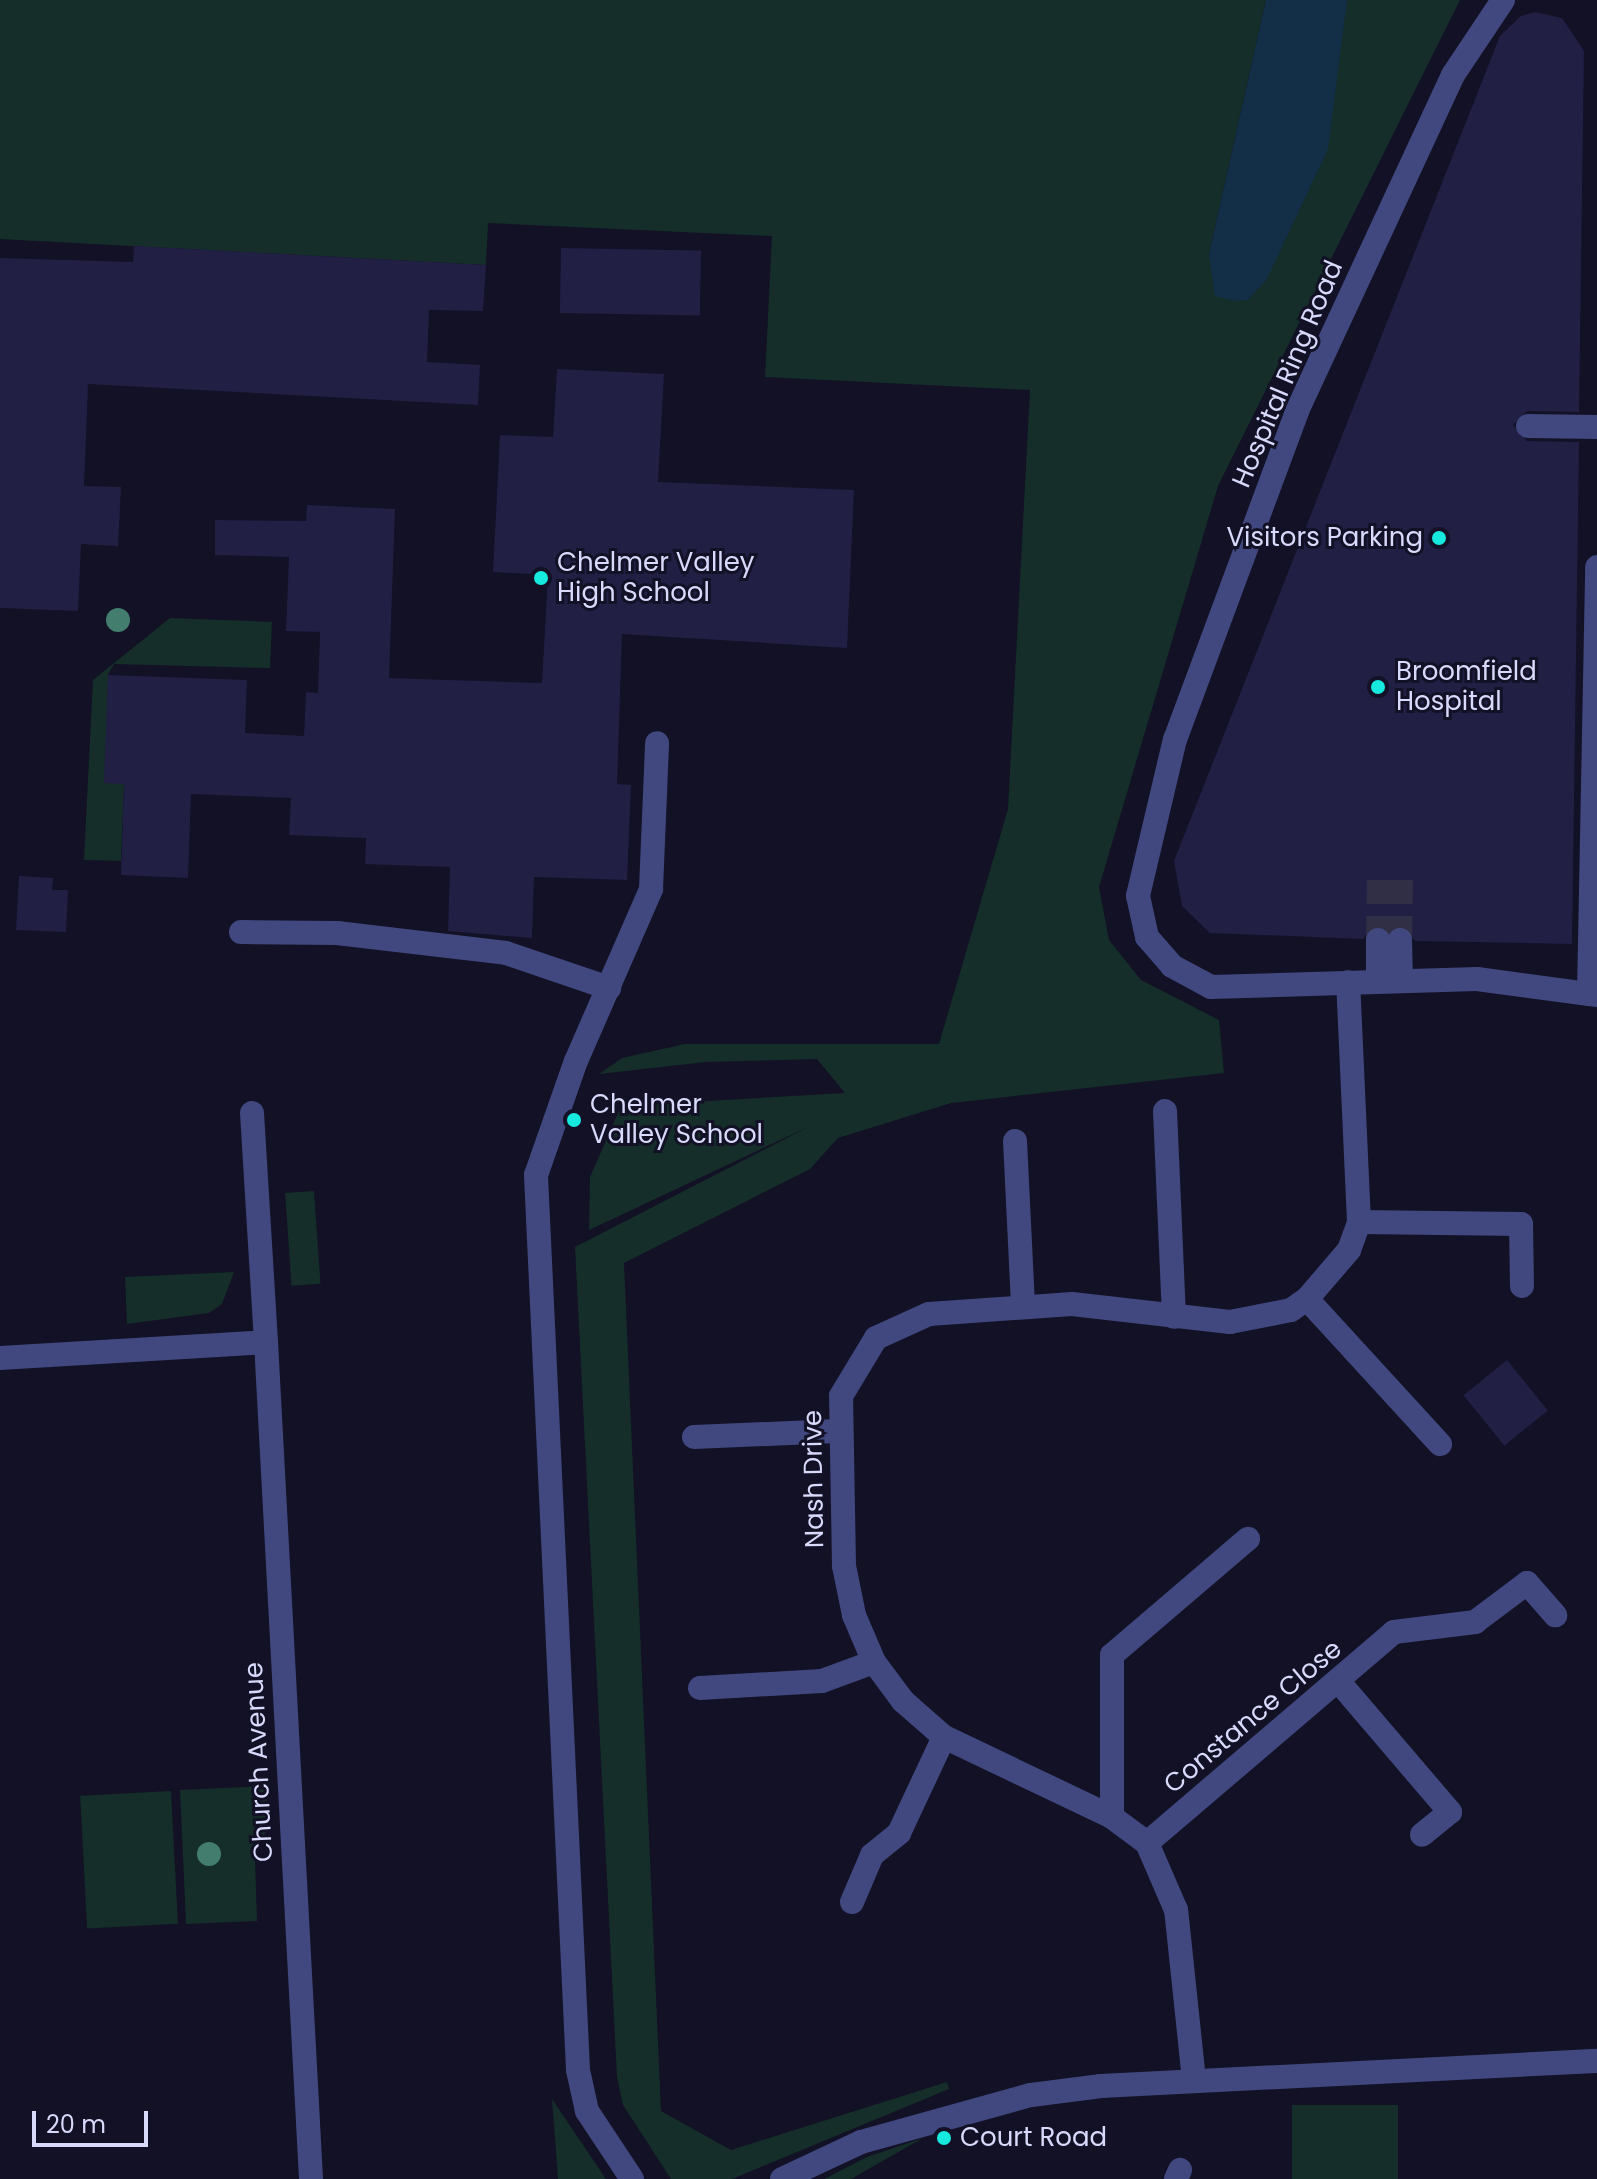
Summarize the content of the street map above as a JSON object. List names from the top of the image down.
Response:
{
  "streets": {
    "street": [
      "Hospital Ring Road",
      "Nash Drive",
      "Constance Close",
      "Church Avenue"
    ]
  },
  "crossings": [
    ["Hospital Ring Road", "Nash Drive"],
    ["Nash Drive", "Constance Close"]
  ],
  "places": [
    "Visitors Parking",
    "Chelmer Valley High School",
    "Broomfield Hospital",
    "Chelmer Valley School",
    "Court Road"
  ],
  "scale_bar": "20 m"
}
